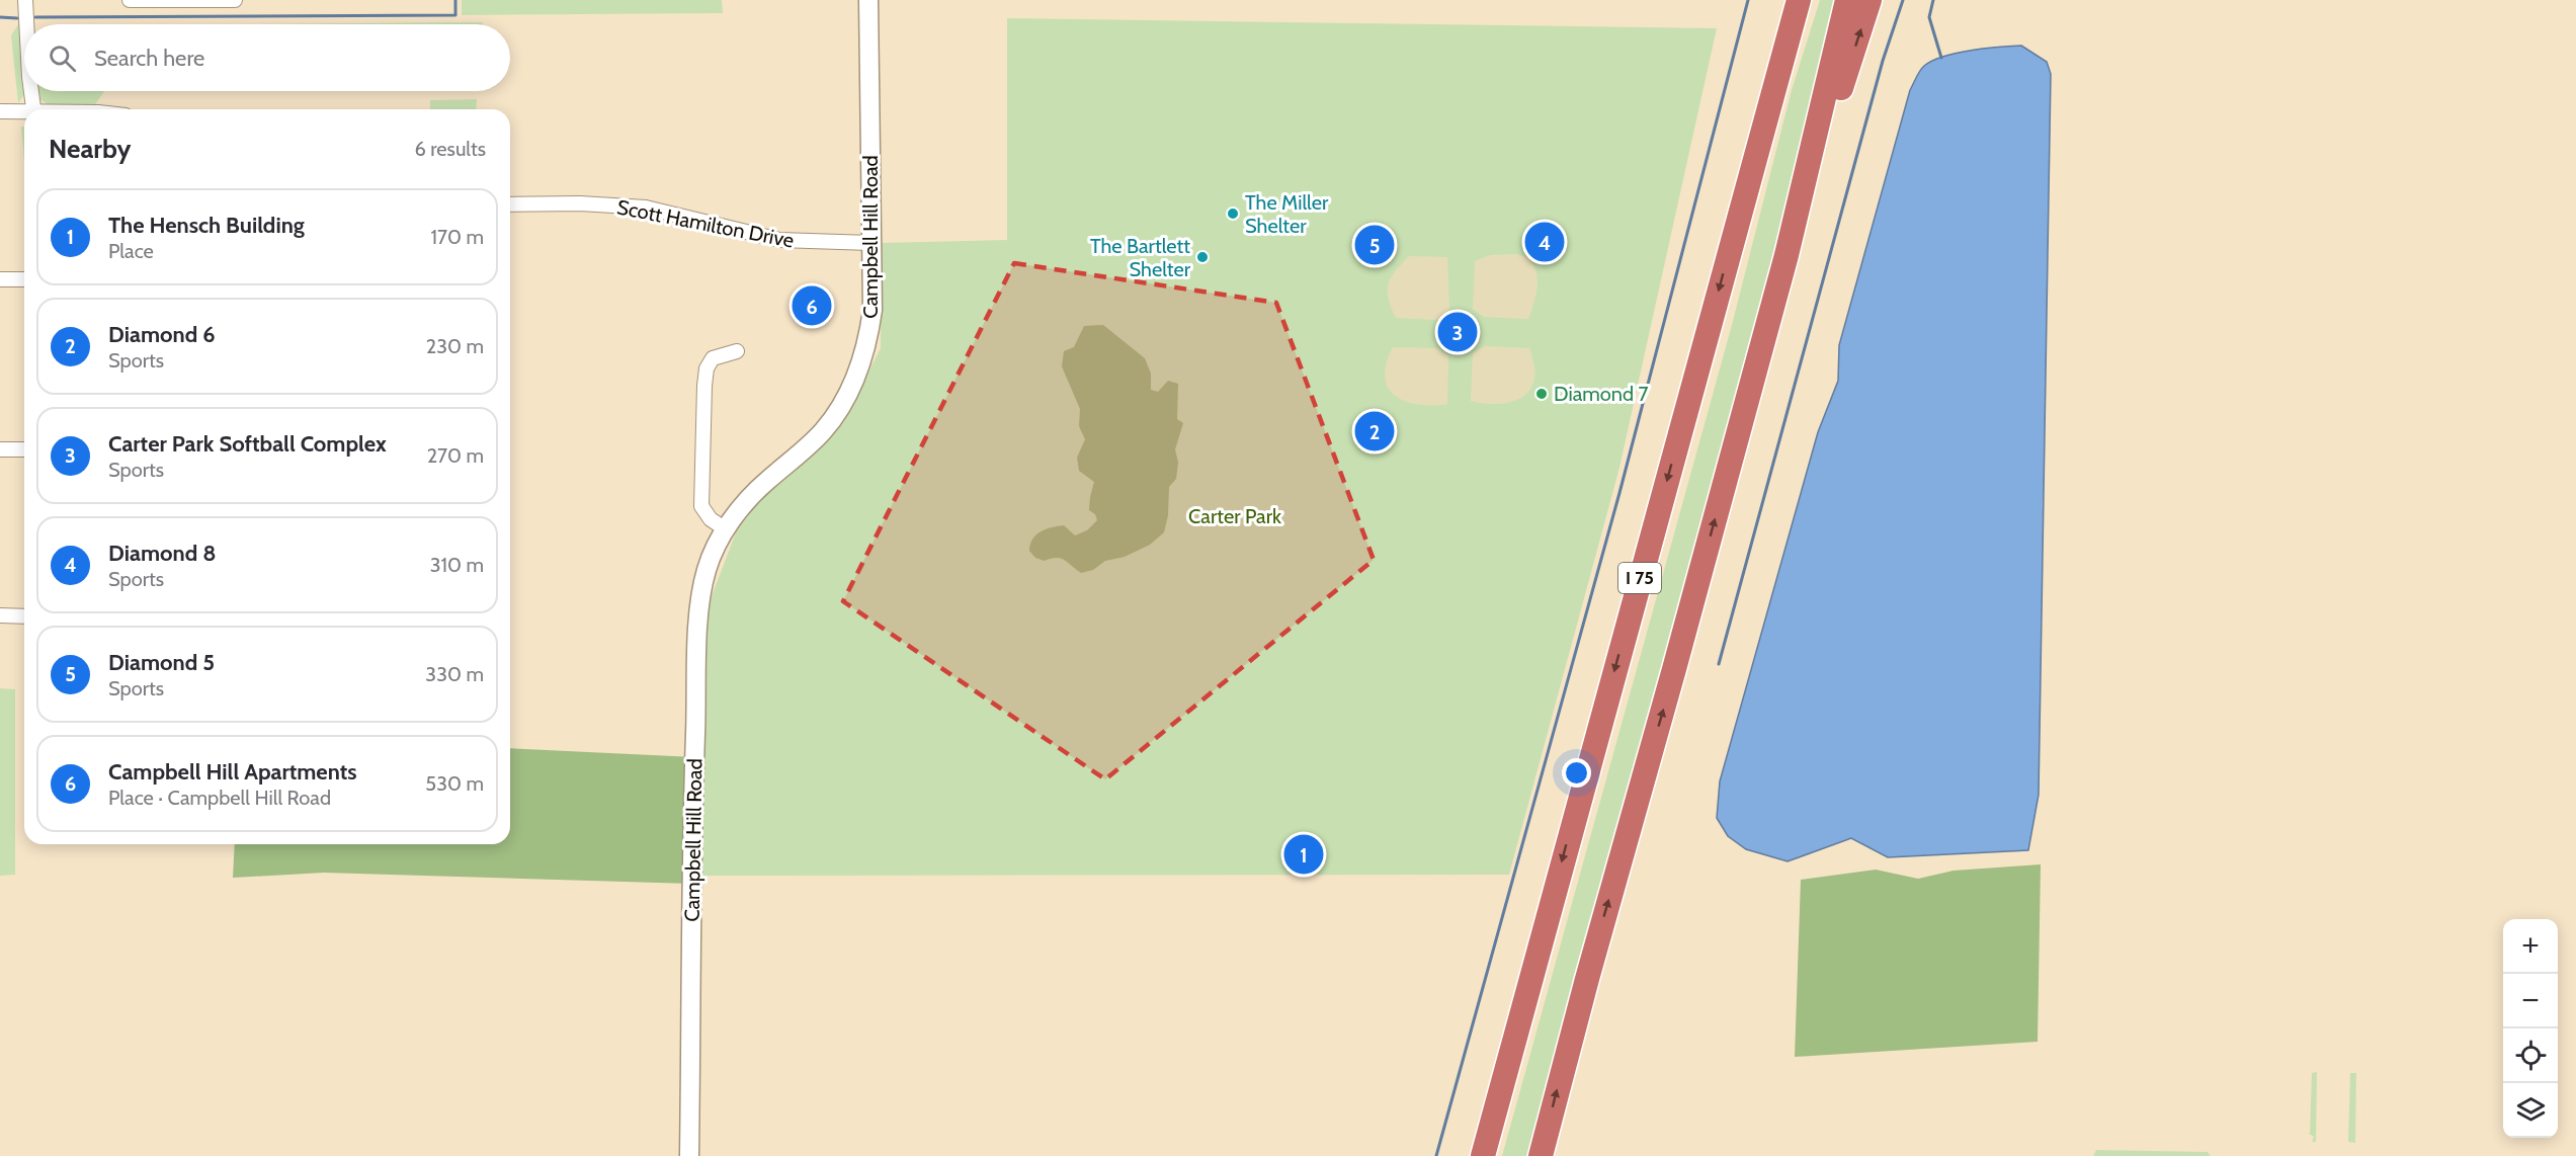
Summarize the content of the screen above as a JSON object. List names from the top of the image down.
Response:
{
  "streets": {
    "highway": ["I 75"],
    "main road": ["Campbell Hill Road"],
    "street": ["Scott Hamilton Drive"]
  },
  "crossings": [
    ["Scott Hamilton Drive", "Campbell Hill Road"]
  ],
  "parks": ["Carter Park"],
  "places": ["The Miller Shelter", "The Bartlett Shelter", "Diamond 7"],
  "page": {
    "search": "Search here",
    "heading": ["Nearby", "6 results"],
    "list": [
      {
        "mark": "1",
        "name": "The Hensch Building",
        "note": "Place",
        "value": "170 m"
      },
      {
        "mark": "2",
        "name": "Diamond 6",
        "note": "Sports",
        "value": "230 m"
      },
      {
        "mark": "3",
        "name": "Carter Park Softball Complex",
        "note": "Sports",
        "value": "270 m"
      },
      {
        "mark": "4",
        "name": "Diamond 8",
        "note": "Sports",
        "value": "310 m"
      },
      {
        "mark": "5",
        "name": "Diamond 5",
        "note": "Sports",
        "value": "330 m"
      },
      {
        "mark": "6",
        "name": "Campbell Hill Apartments",
        "note": "Place · Campbell Hill Road",
        "value": "530 m"
      }
    ],
    "pins": [
      "4",
      "5",
      "6",
      "3",
      "2",
      "1"
    ],
    "map_buttons": ["+", "−"]
  }
}
